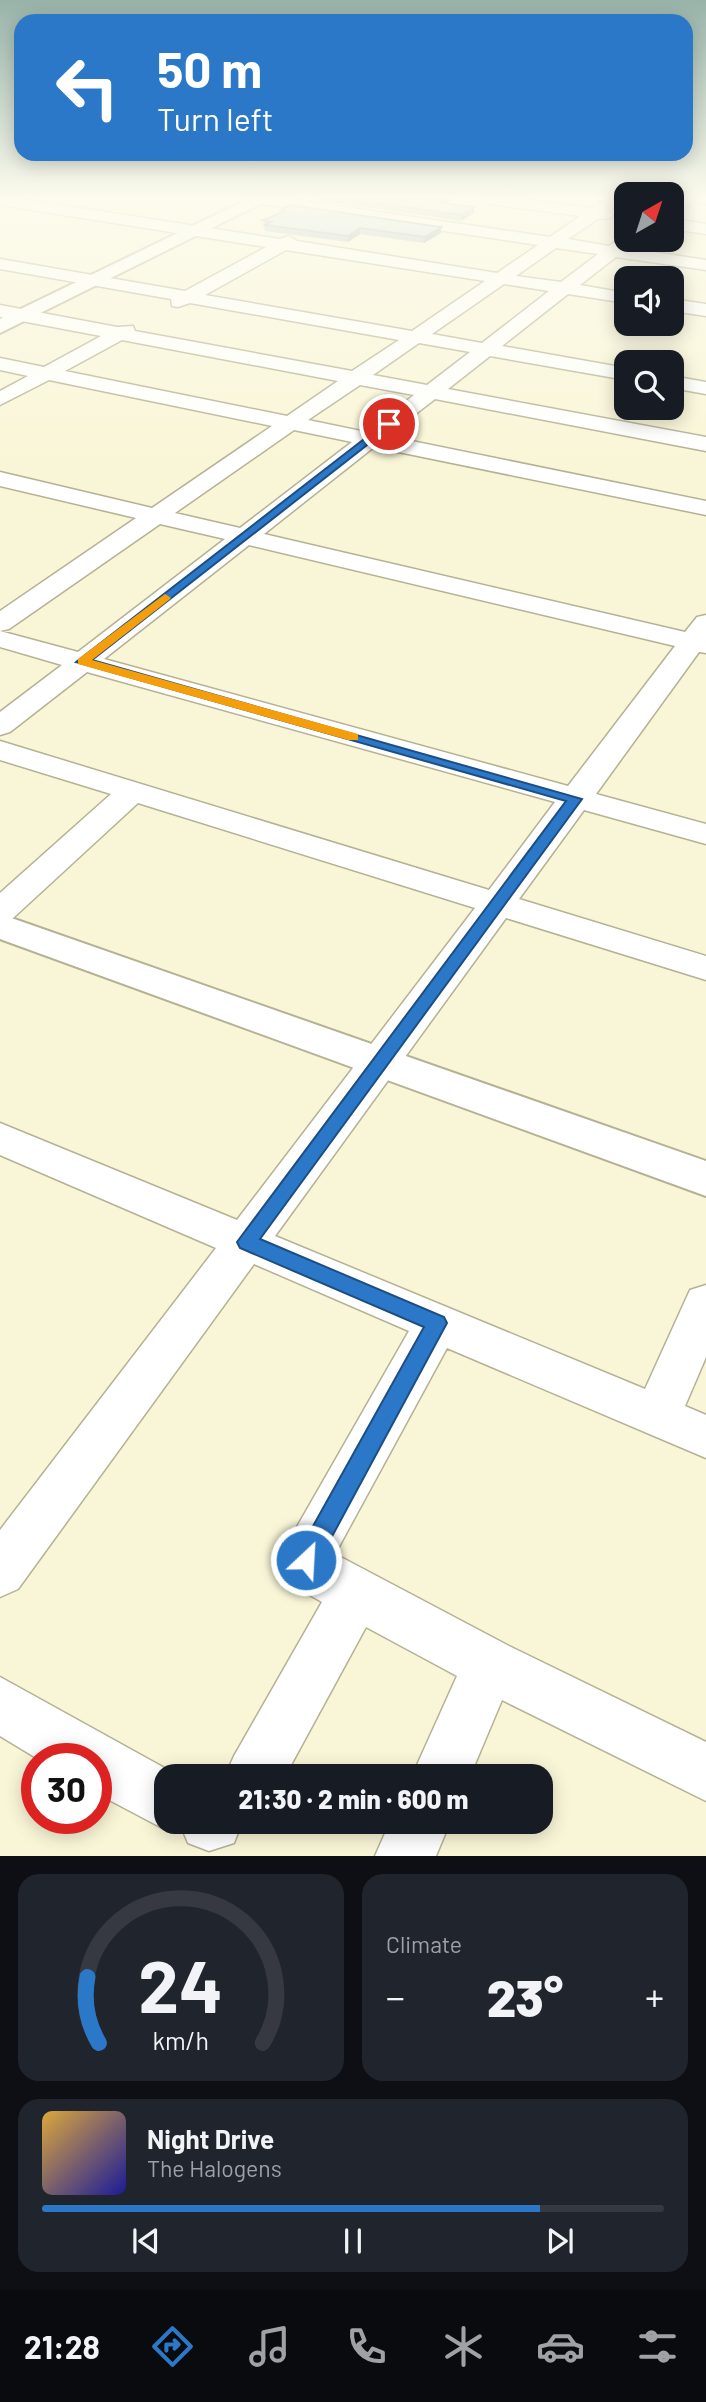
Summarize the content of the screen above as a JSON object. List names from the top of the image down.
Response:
{
  "north": "top right",
  "page": {
    "turn": ["50 m", "Turn left"],
    "limit": "30",
    "trip": "21:30 · 2 min · 600 m",
    "tile": "Climate",
    "heat": ["−", "23°", "+"],
    "song": ["Night Drive", "The Halogens"],
    "tabs": "21:28",
    "gauge": ["24", "km/h"]
  }
}
